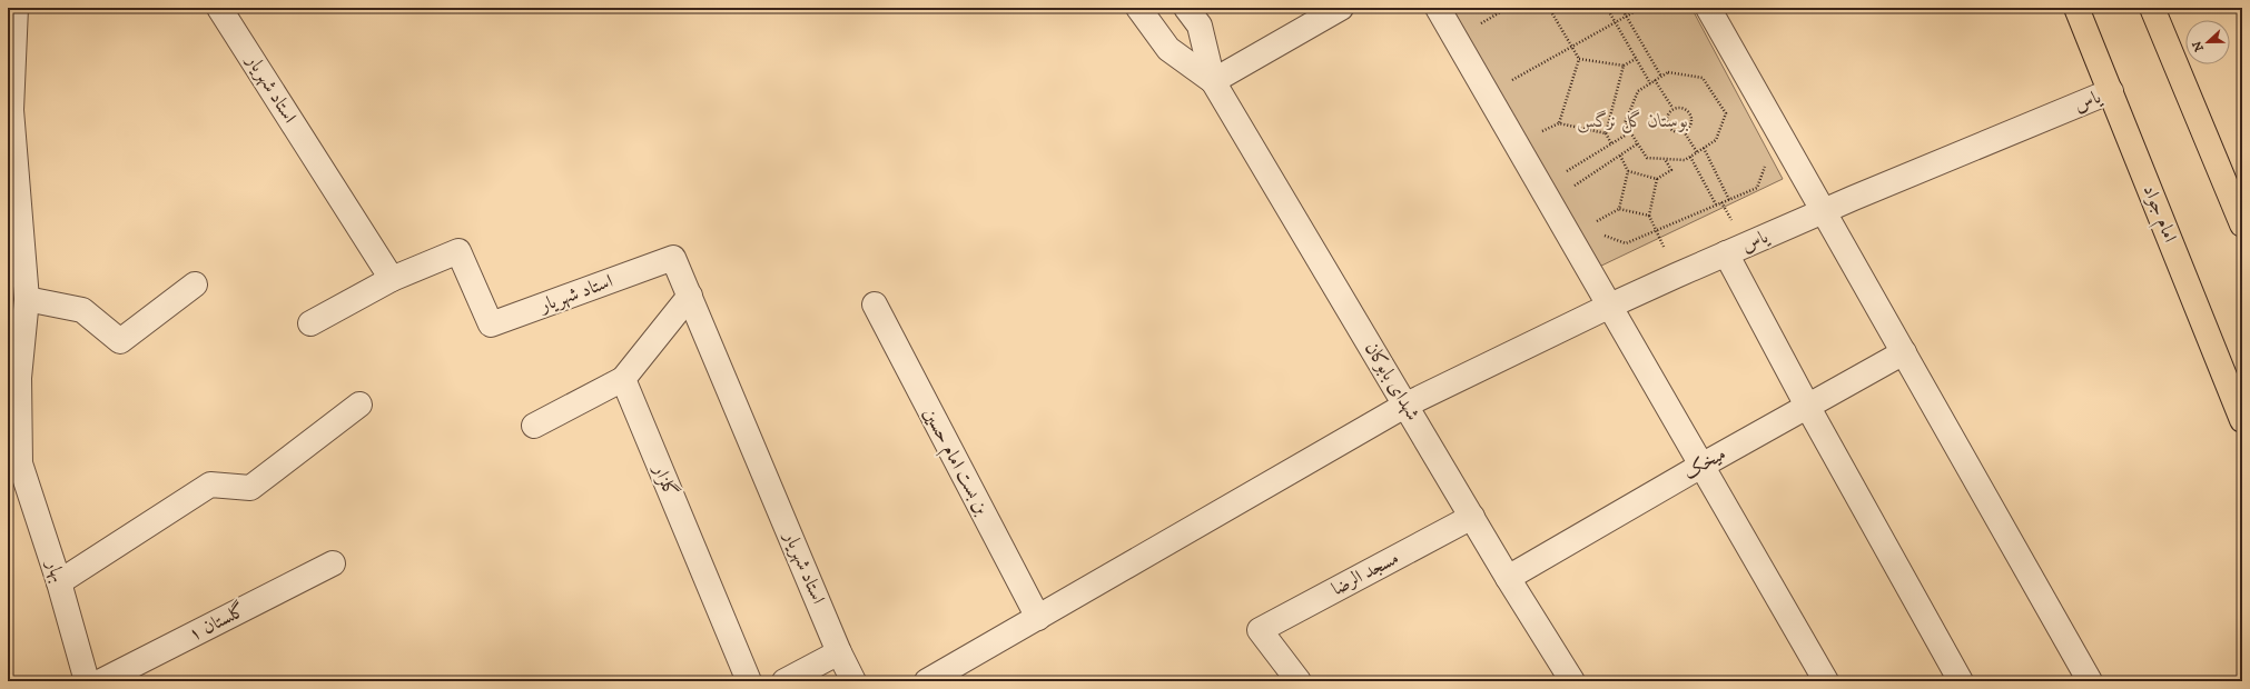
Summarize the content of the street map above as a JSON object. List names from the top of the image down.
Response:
{
  "streets": {
    "main road": ["امام جواد"],
    "street": [
      "استاد شهریار",
      "یاس",
      "شهدای بابوکان",
      "بن بست امام حسین",
      "میخک",
      "گلزار",
      "بهار",
      "مسجد الرضا",
      "گلستان ۱"
    ]
  },
  "crossings": [
    ["یاس", "امام جواد"],
    ["یاس", "شهدای بابوکان"],
    ["یاس", "بن بست امام حسین"],
    ["شهدای بابوکان", "میخک"],
    ["شهدای بابوکان", "مسجد الرضا"]
  ],
  "parks": ["بوستان گل نرگس"],
  "north": "left"
}
